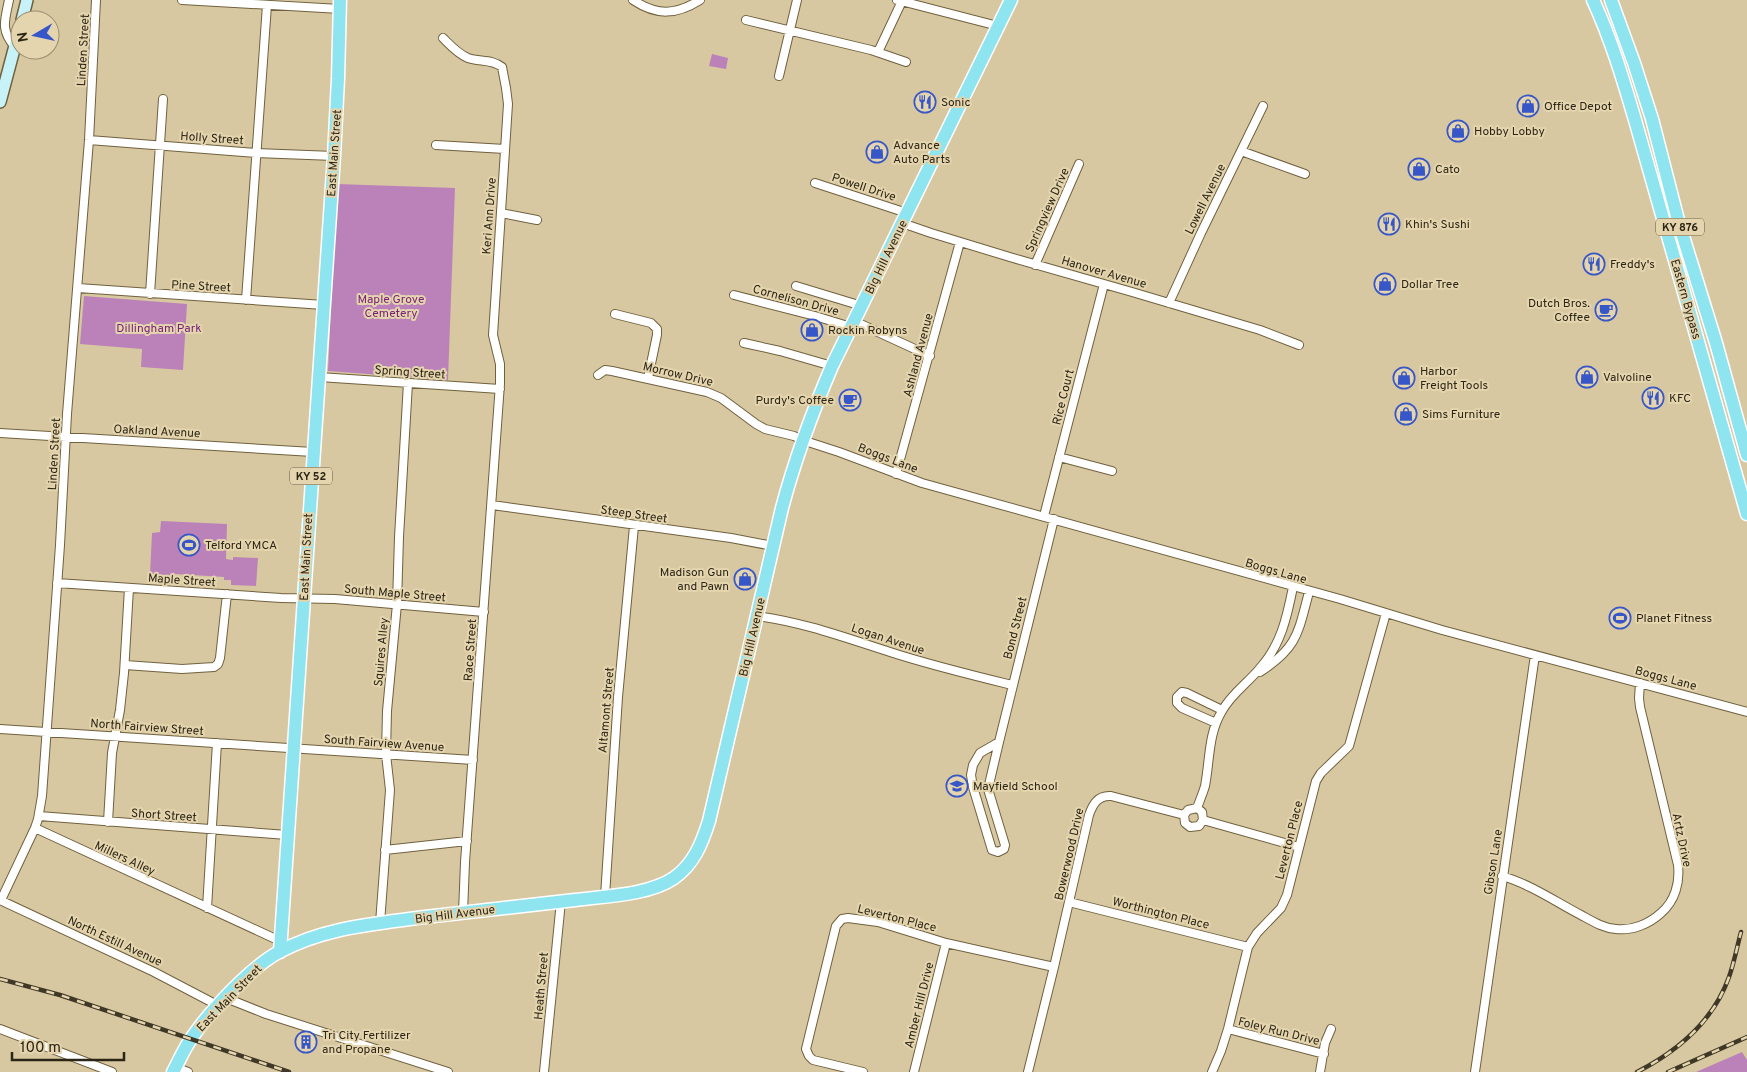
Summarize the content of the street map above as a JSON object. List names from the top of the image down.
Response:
{
  "streets": {
    "main road": [
      "East Main Street",
      "KY 876",
      "Big Hill Avenue",
      "Eastern Bypass",
      "KY 52"
    ],
    "street": [
      "Linden Street",
      "Holly Street",
      "Powell Drive",
      "Lowell Avenue",
      "Springview Drive",
      "Keri Ann Drive",
      "Hanover Avenue",
      "Pine Street",
      "Cornelison Drive",
      "Ashland Avenue",
      "Spring Street",
      "Morrow Drive",
      "Rice Court",
      "Oakland Avenue",
      "Boggs Lane",
      "Steep Street",
      "Maple Street",
      "South Maple Street",
      "Bond Street",
      "Logan Avenue",
      "Race Street",
      "Squires Alley",
      "Altamont Street",
      "North Fairview Street",
      "South Fairview Avenue",
      "Short Street",
      "Leverton Place",
      "Artz Drive",
      "Bowerwood Drive",
      "Millers Alley",
      "Gibson Lane",
      "Worthington Place",
      "North Estill Avenue",
      "Heath Street",
      "Amber Hill Drive",
      "Foley Run Drive"
    ]
  },
  "crossings": [
    ["Linden Street", "Holly Street"],
    ["Linden Street", "Pine Street"],
    ["Linden Street", "Oakland Avenue"],
    ["Linden Street", "Maple Street"],
    ["Linden Street", "North Fairview Street"],
    ["Linden Street", "Short Street"],
    ["Linden Street", "Millers Alley"],
    ["Linden Street", "North Estill Avenue"],
    ["Holly Street", "East Main Street"],
    ["East Main Street", "Big Hill Avenue"],
    ["East Main Street", "Pine Street"],
    ["East Main Street", "Spring Street"],
    ["East Main Street", "Oakland Avenue"],
    ["East Main Street", "Maple Street"],
    ["East Main Street", "South Maple Street"],
    ["East Main Street", "North Fairview Street"],
    ["East Main Street", "South Fairview Avenue"],
    ["East Main Street", "Short Street"],
    ["East Main Street", "Millers Alley"],
    ["East Main Street", "North Estill Avenue"],
    ["Powell Drive", "Big Hill Avenue"],
    ["Powell Drive", "Hanover Avenue"],
    ["Lowell Avenue", "Hanover Avenue"],
    ["Springview Drive", "Hanover Avenue"],
    ["Keri Ann Drive", "Spring Street"],
    ["Keri Ann Drive", "Race Street"],
    ["Big Hill Avenue", "Hanover Avenue"],
    ["Big Hill Avenue", "Cornelison Drive"],
    ["Big Hill Avenue", "Morrow Drive"],
    ["Big Hill Avenue", "Boggs Lane"],
    ["Big Hill Avenue", "Steep Street"],
    ["Big Hill Avenue", "Logan Avenue"],
    ["Big Hill Avenue", "Race Street"],
    ["Big Hill Avenue", "Squires Alley"],
    ["Big Hill Avenue", "Altamont Street"],
    ["Big Hill Avenue", "Millers Alley"],
    ["Big Hill Avenue", "Heath Street"],
    ["Hanover Avenue", "Ashland Avenue"],
    ["Hanover Avenue", "Rice Court"],
    ["Cornelison Drive", "Ashland Avenue"],
    ["Ashland Avenue", "Boggs Lane"],
    ["Spring Street", "Race Street"],
    ["Spring Street", "Squires Alley"],
    ["Morrow Drive", "Boggs Lane"],
    ["Rice Court", "Boggs Lane"],
    ["Boggs Lane", "Bond Street"],
    ["Boggs Lane", "Leverton Place"],
    ["Boggs Lane", "Artz Drive"],
    ["Boggs Lane", "Gibson Lane"],
    ["Steep Street", "Race Street"],
    ["Steep Street", "Altamont Street"],
    ["Maple Street", "South Maple Street"],
    ["South Maple Street", "Race Street"],
    ["South Maple Street", "Squires Alley"],
    ["Bond Street", "Logan Avenue"],
    ["Race Street", "South Fairview Avenue"],
    ["Squires Alley", "South Fairview Avenue"],
    ["North Fairview Street", "South Fairview Avenue"],
    ["Leverton Place", "Bowerwood Drive"],
    ["Leverton Place", "Worthington Place"],
    ["Leverton Place", "Amber Hill Drive"],
    ["Leverton Place", "Foley Run Drive"],
    ["Artz Drive", "Gibson Lane"],
    ["Bowerwood Drive", "Worthington Place"]
  ],
  "parks": ["Maple Grove Cemetery", "Dillingham Park"],
  "places": {
    "restaurant": [
      "Sonic",
      "Khin's Sushi",
      "Freddy's",
      "KFC"
    ],
    "shop": [
      "Office Depot",
      "Hobby Lobby",
      "Advance Auto Parts",
      "Cato",
      "Dollar Tree",
      "Rockin Robyns",
      "Valvoline",
      "Harbor Freight Tools",
      "Sims Furniture",
      "Madison Gun and Pawn"
    ],
    "cafe": ["Dutch Bros. Coffee", "Purdy's Coffee"],
    "sports": ["Telford YMCA", "Planet Fitness"],
    "school or university": ["Mayfield School"],
    "building": ["Tri City Fertilizer and Propane"]
  },
  "scale_bar": "100 m",
  "north": "left"
}
